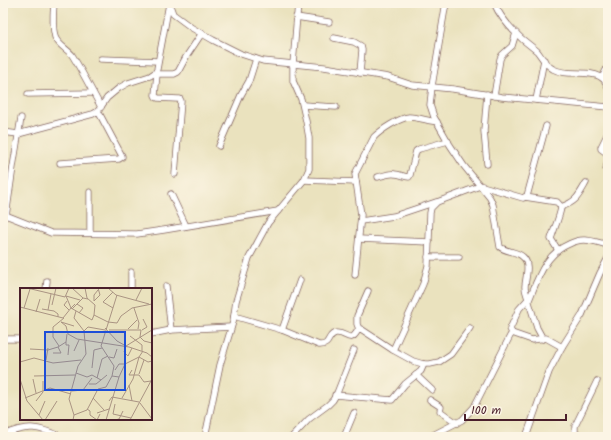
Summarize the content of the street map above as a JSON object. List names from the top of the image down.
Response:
{
  "scale_bar": "100 m"
}
